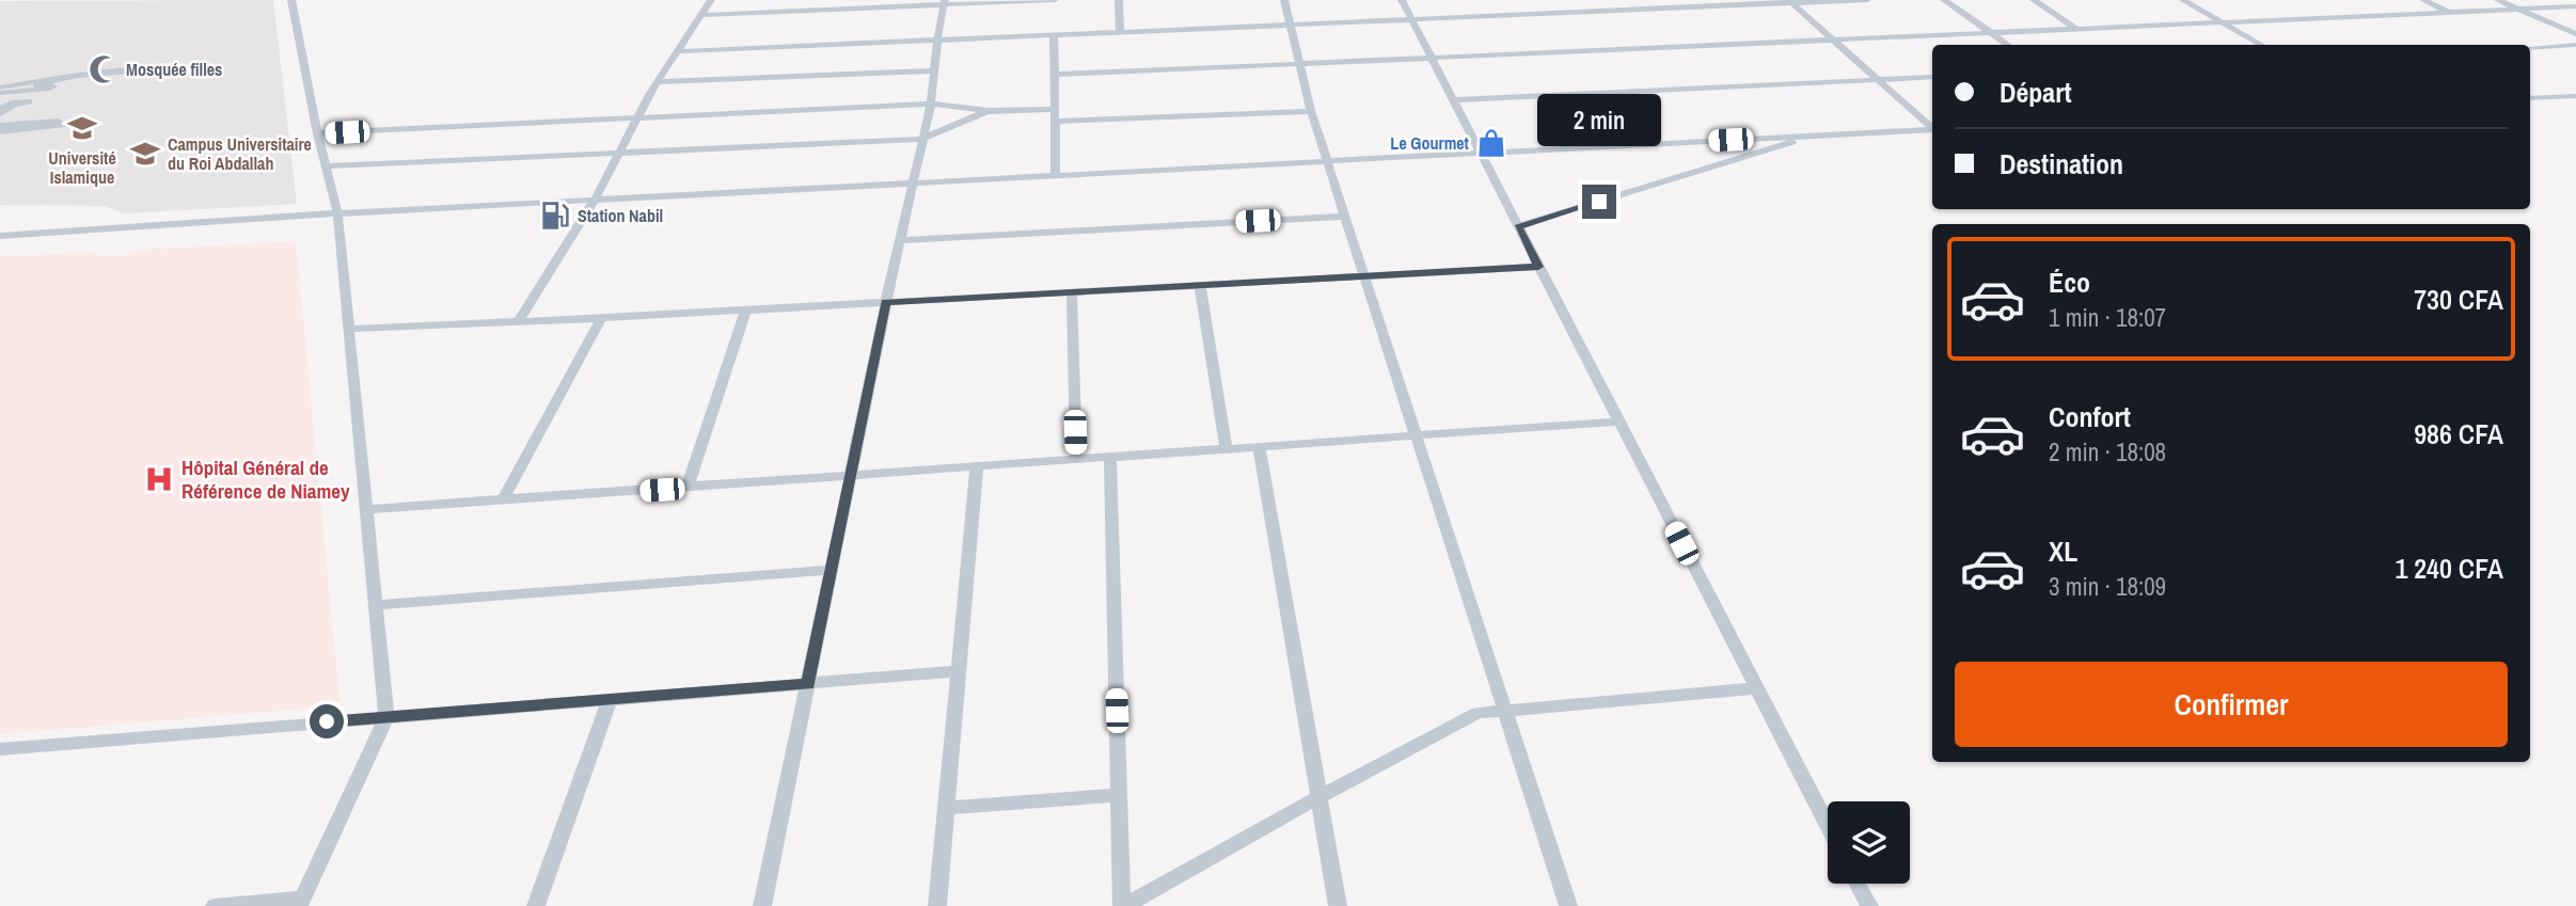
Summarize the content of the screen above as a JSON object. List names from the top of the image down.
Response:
{
  "places": {
    "mosque": ["Mosquée filles"],
    "school or university": ["Université Islamique", "Campus Universitaire du Roi Abdallah"],
    "shop": ["Le Gourmet"],
    "fuel station": ["Station Nabil"],
    "hospital": ["Hôpital Général de Référence de Niamey"]
  },
  "page": {
    "banner": ["Départ", "Destination"],
    "bubble": "2 min",
    "list": [
      {
        "name": "Éco",
        "note": "1 min · 18:07",
        "value": "730 CFA"
      },
      {
        "name": "Confort",
        "note": "2 min · 18:08",
        "value": "986 CFA"
      },
      {
        "name": "XL",
        "note": "3 min · 18:09",
        "value": "1 240 CFA"
      }
    ],
    "buttons": "Confirmer"
  }
}
